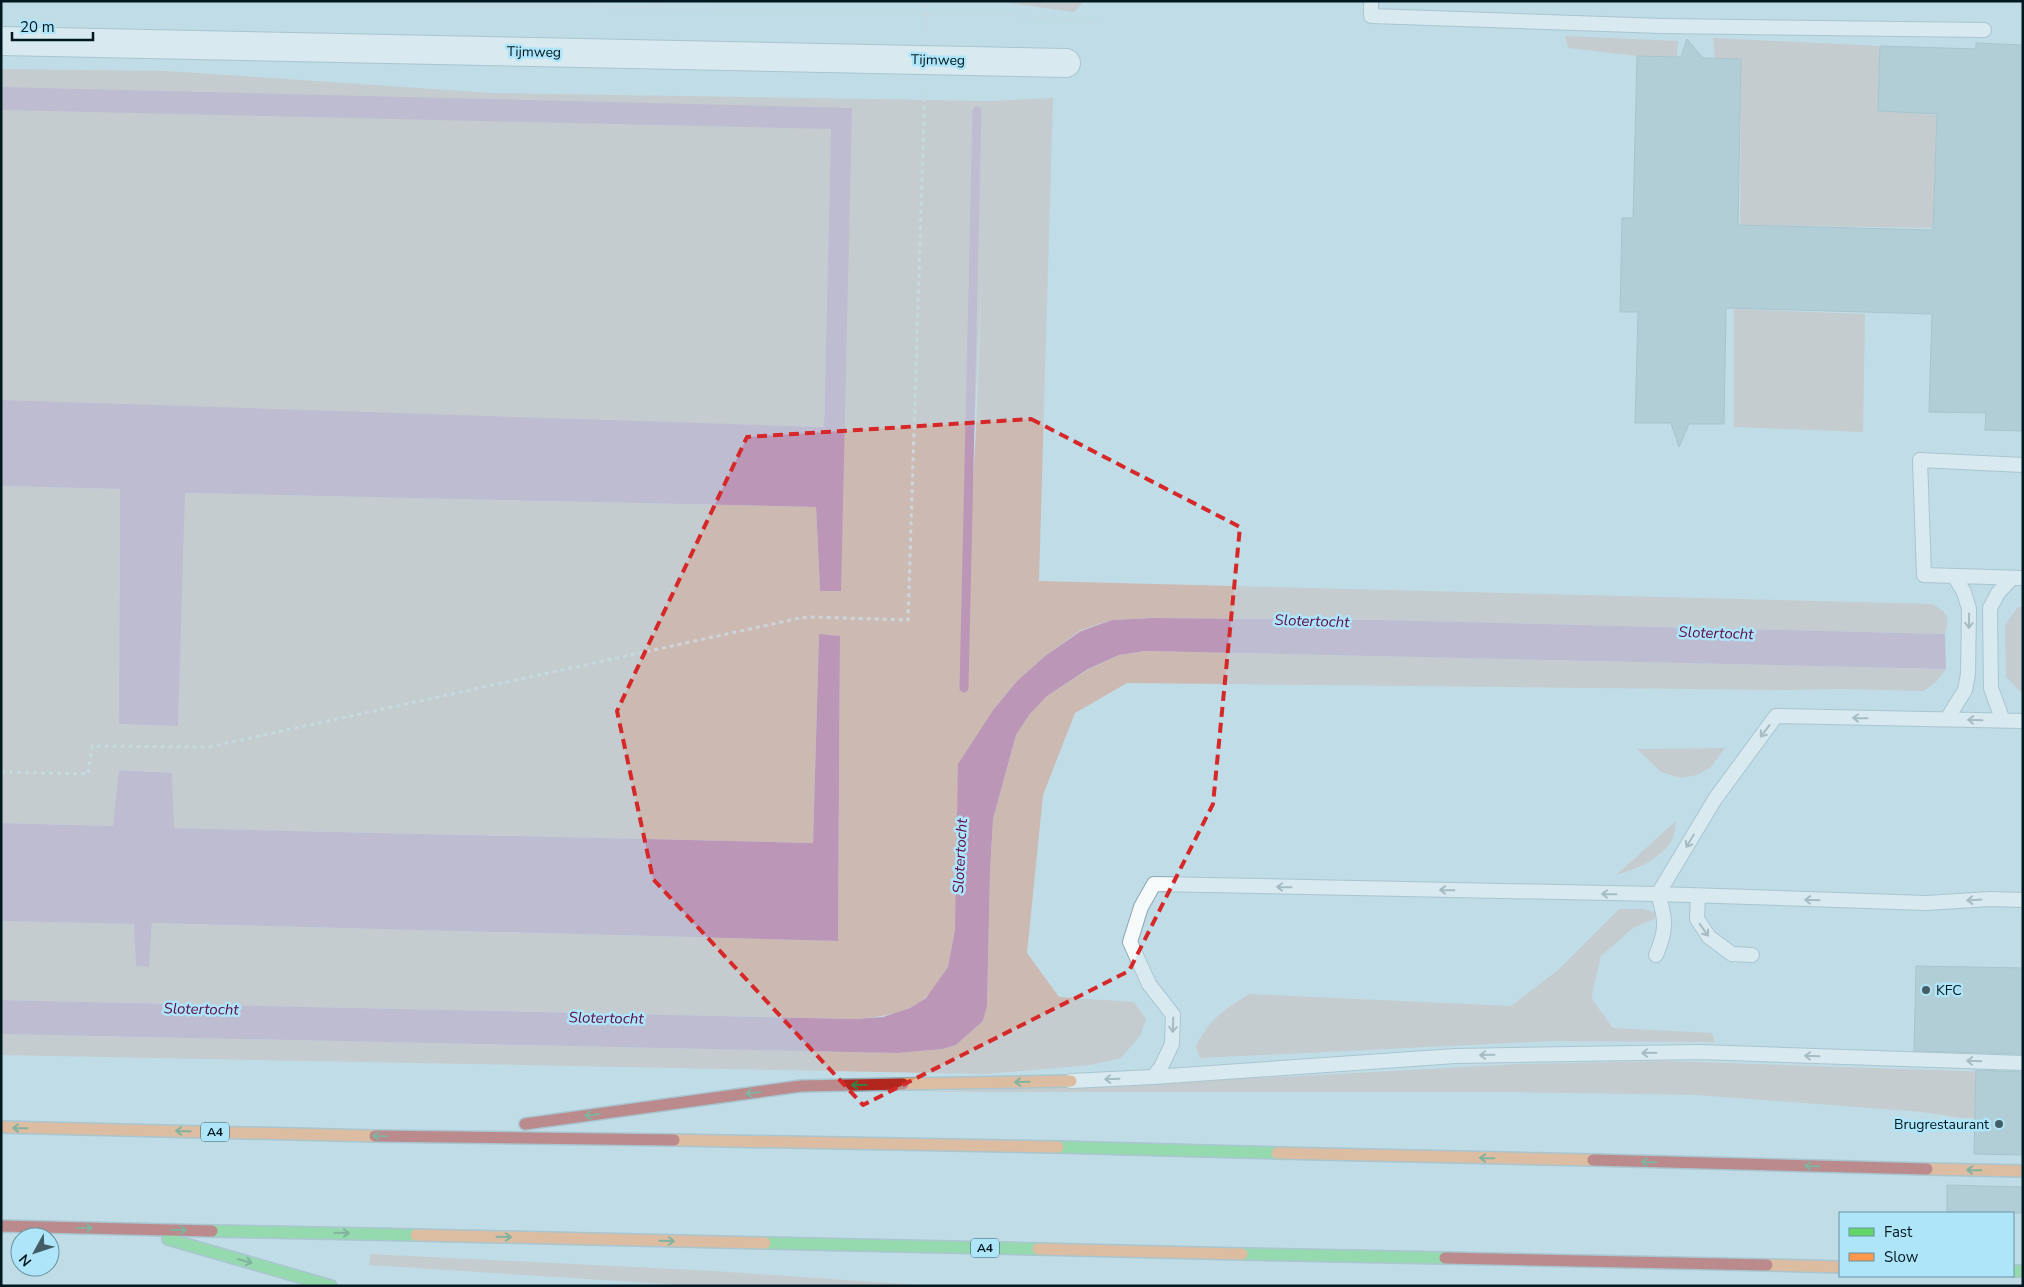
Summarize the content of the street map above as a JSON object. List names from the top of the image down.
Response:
{
  "streets": {
    "highway": ["A4"],
    "street": ["Tijmweg"]
  },
  "water": ["Slotertocht"],
  "places": ["KFC", "Brugrestaurant"],
  "legend": ["Fast", "Slow"],
  "scale_bar": "20 m",
  "north": "bottom left"
}
